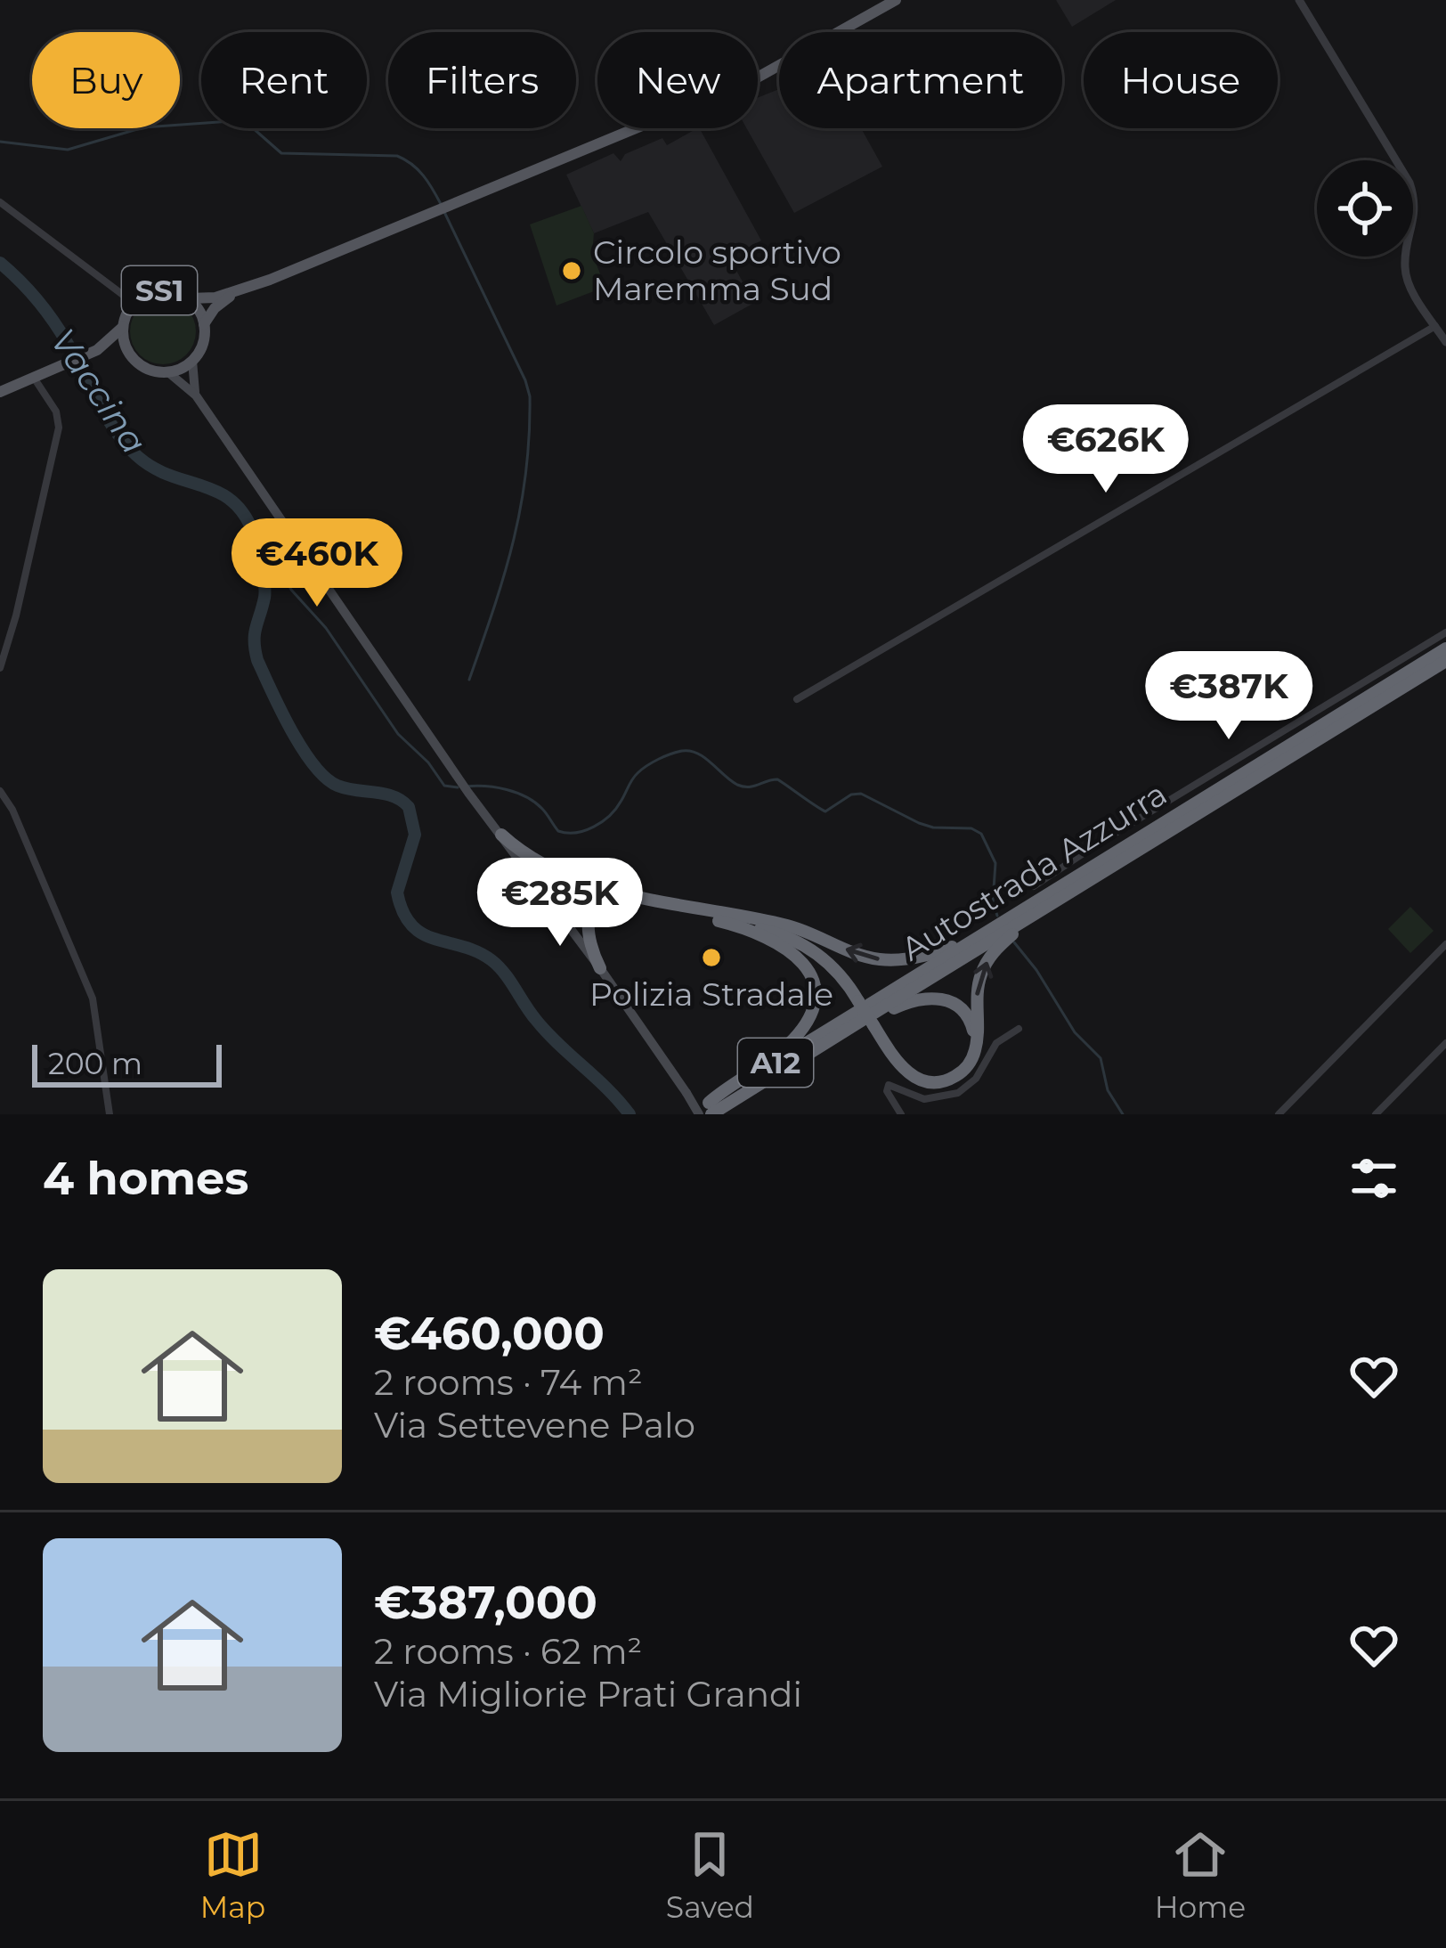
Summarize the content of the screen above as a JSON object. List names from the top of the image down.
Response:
{
  "streets": {
    "highway": ["Autostrada Azzurra", "A12"],
    "main road": ["SS1"]
  },
  "water": ["Vaccina"],
  "places": ["Circolo sportivo Maremma Sud", "Polizia Stradale"],
  "scale_bar": "200 m",
  "page": {
    "chip": [
      "Buy",
      "Rent",
      "Filters",
      "New",
      "Apartment",
      "House"
    ],
    "price": [
      "€626K",
      "€460K",
      "€387K",
      "€285K"
    ],
    "scale": "200 m",
    "heading": "4 homes",
    "list": [
      {
        "name": "€460,000",
        "note": "2 rooms · 74 m² · Via Settevene Palo"
      },
      {
        "name": "€387,000",
        "note": "2 rooms · 62 m² · Via Migliorie Prati Grandi"
      }
    ],
    "tabs": ["Map", "Saved", "Home"]
  }
}
